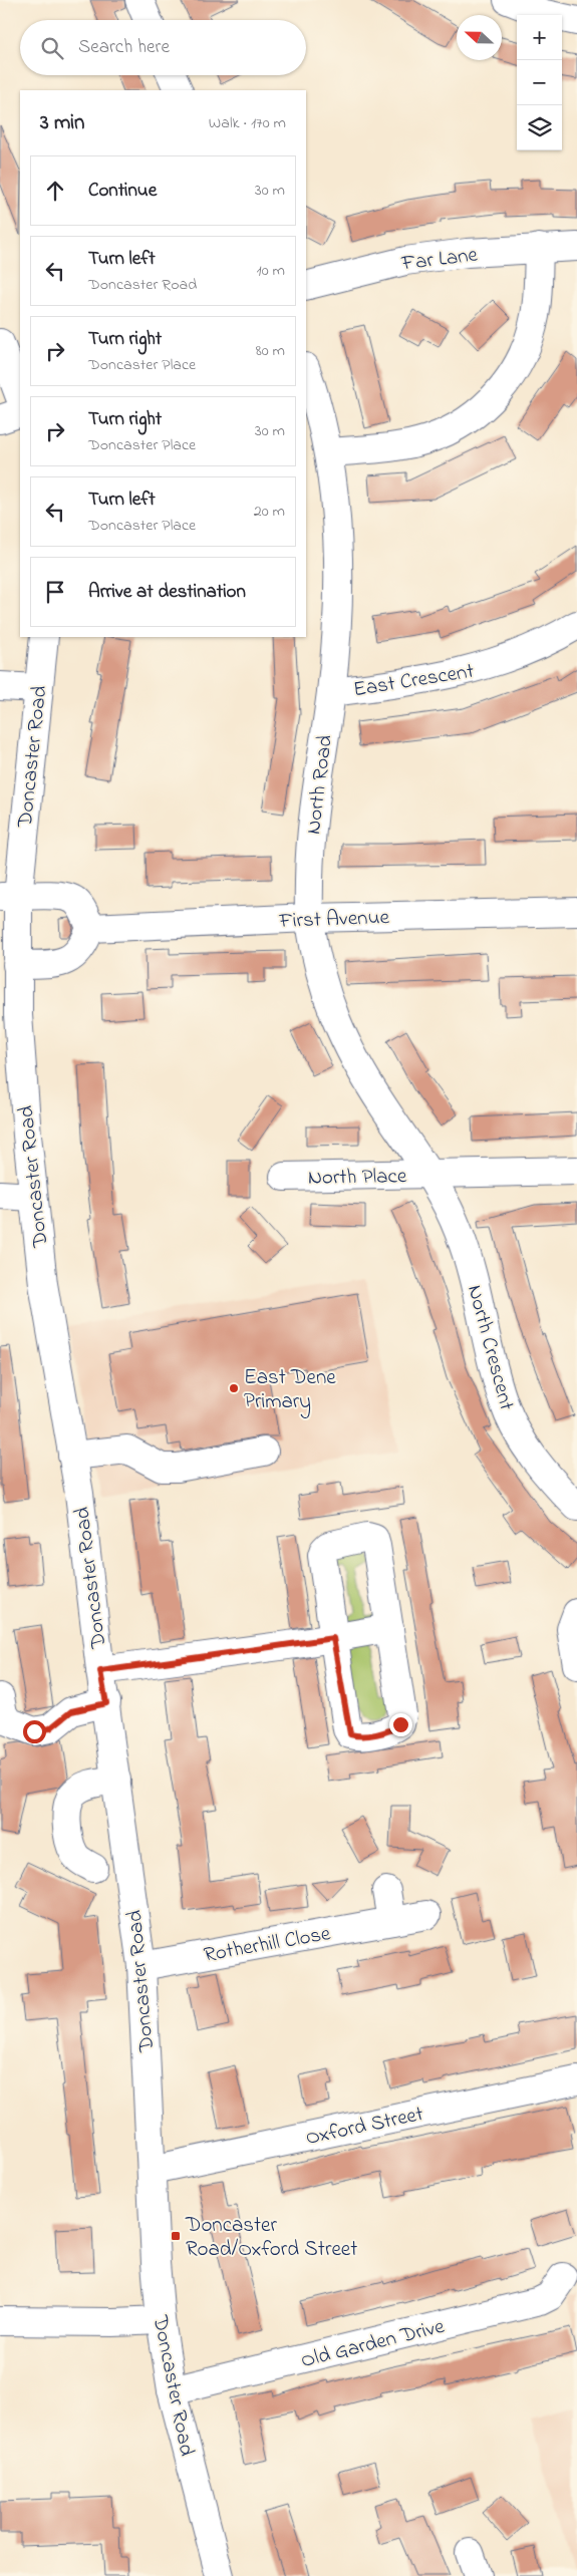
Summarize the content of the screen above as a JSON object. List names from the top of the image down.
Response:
{
  "streets": {
    "street": [
      "Far Lane",
      "East Crescent",
      "Doncaster Road",
      "North Road",
      "First Avenue",
      "North Place",
      "North Crescent",
      "Rotherhill Close",
      "Oxford Street",
      "Old Garden Drive"
    ]
  },
  "crossings": [
    ["East Crescent", "North Road"],
    ["Doncaster Road", "First Avenue"],
    ["Doncaster Road", "Rotherhill Close"],
    ["Doncaster Road", "Oxford Street"],
    ["Doncaster Road", "Old Garden Drive"],
    ["North Road", "First Avenue"],
    ["North Road", "North Place"],
    ["North Road", "North Crescent"],
    ["North Place", "North Crescent"]
  ],
  "places": {
    "other": ["East Dene Primary"],
    "transit": ["Doncaster Road/Oxford Street"]
  },
  "north": "left",
  "page": {
    "map_buttons": ["+", "−"],
    "search": "Search here",
    "heading": ["3 min", "Walk · 170 m"],
    "list": [
      ["Continue", "30 m"],
      ["Turn left", "Doncaster Road", "10 m"],
      ["Turn right", "Doncaster Place", "80 m"],
      ["Turn right", "Doncaster Place", "30 m"],
      ["Turn left", "Doncaster Place", "20 m"],
      "Arrive at destination"
    ]
  }
}
